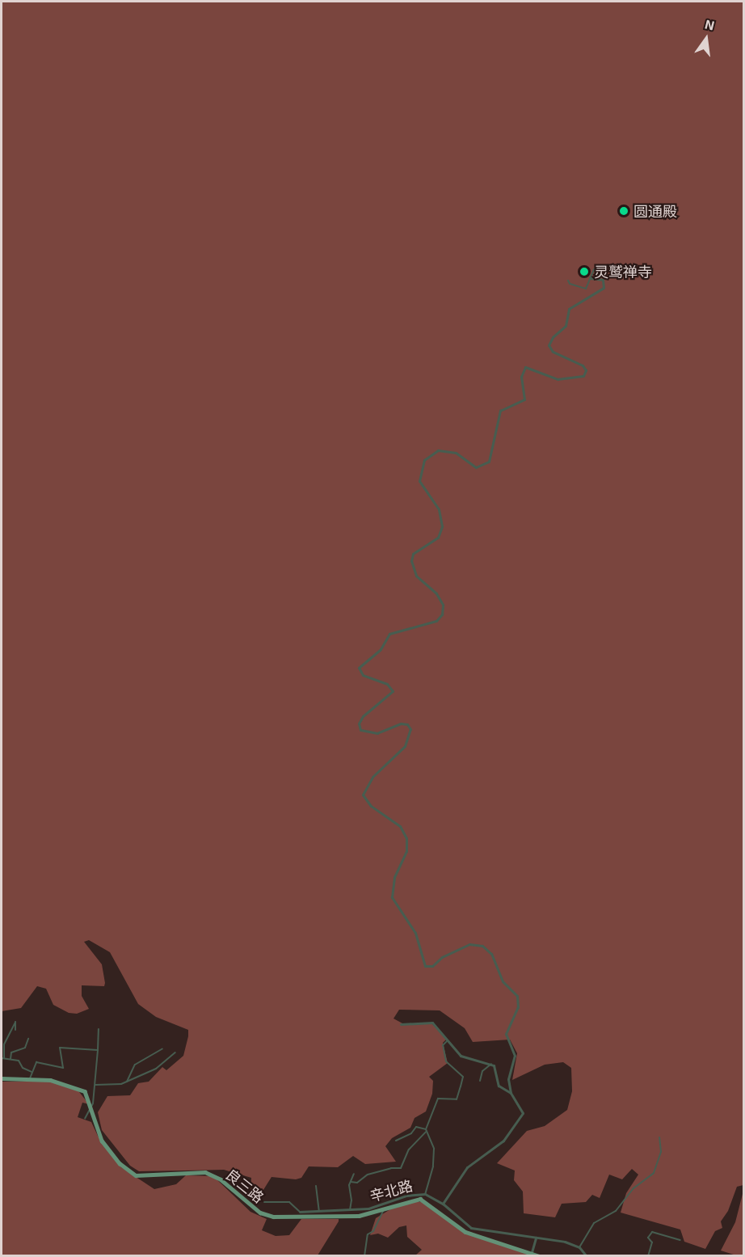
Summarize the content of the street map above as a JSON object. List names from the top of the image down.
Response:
{
  "streets": {
    "main road": ["良三路"],
    "street": ["辛北路"]
  },
  "places": ["圆通殿", "灵鹫禅寺"],
  "north": "top"
}
